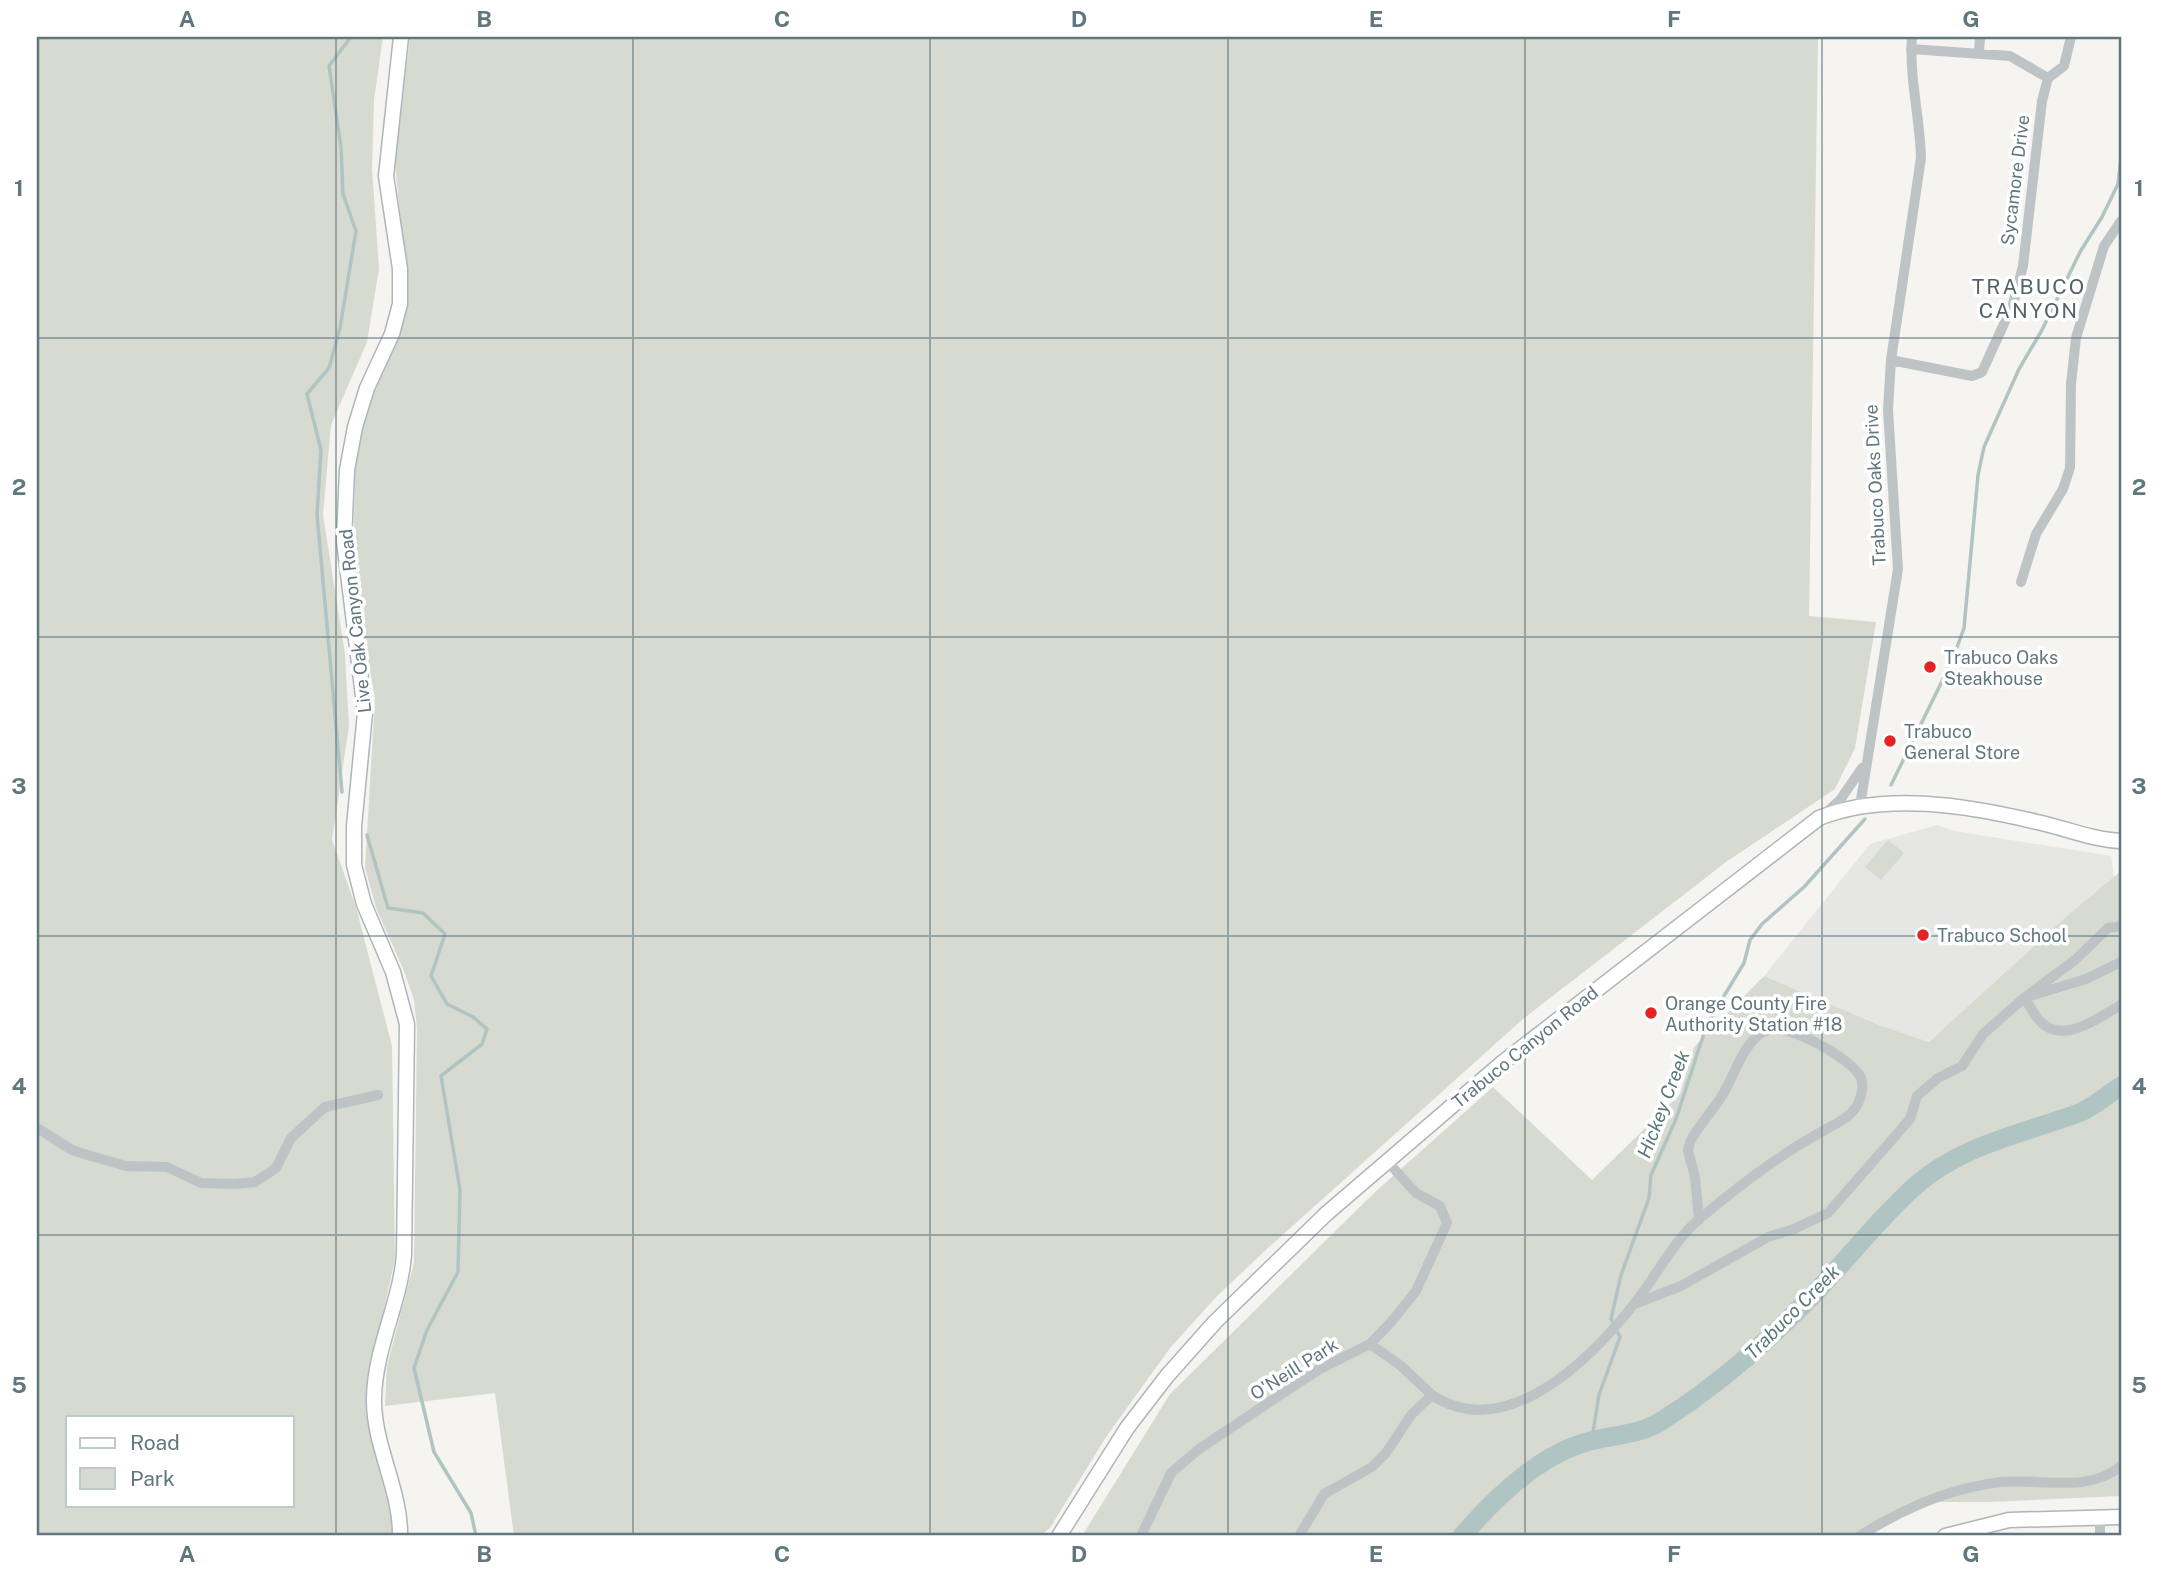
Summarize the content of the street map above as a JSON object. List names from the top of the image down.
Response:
{
  "streets": {
    "main road": ["Live Oak Canyon Road", "Trabuco Canyon Road"],
    "street": ["Sycamore Drive", "Trabuco Oaks Drive", "O'Neill Park"]
  },
  "crossings": [
    ["Sycamore Drive", "Trabuco Oaks Drive"],
    ["Trabuco Oaks Drive", "Trabuco Canyon Road"],
    ["Trabuco Canyon Road", "O'Neill Park"]
  ],
  "districts": ["TRABUCO CANYON"],
  "water": ["Hickey Creek", "Trabuco Creek"],
  "places": [
    "Trabuco Oaks Steakhouse",
    "Trabuco General Store",
    "Trabuco School",
    "Orange County Fire Authority Station #18"
  ],
  "legend": ["Road", "Park"],
  "grid": {
    "columns": [
      "A",
      "B",
      "C",
      "D",
      "E",
      "F",
      "G"
    ],
    "rows": [
      "1",
      "2",
      "3",
      "4",
      "5"
    ]
  }
}
